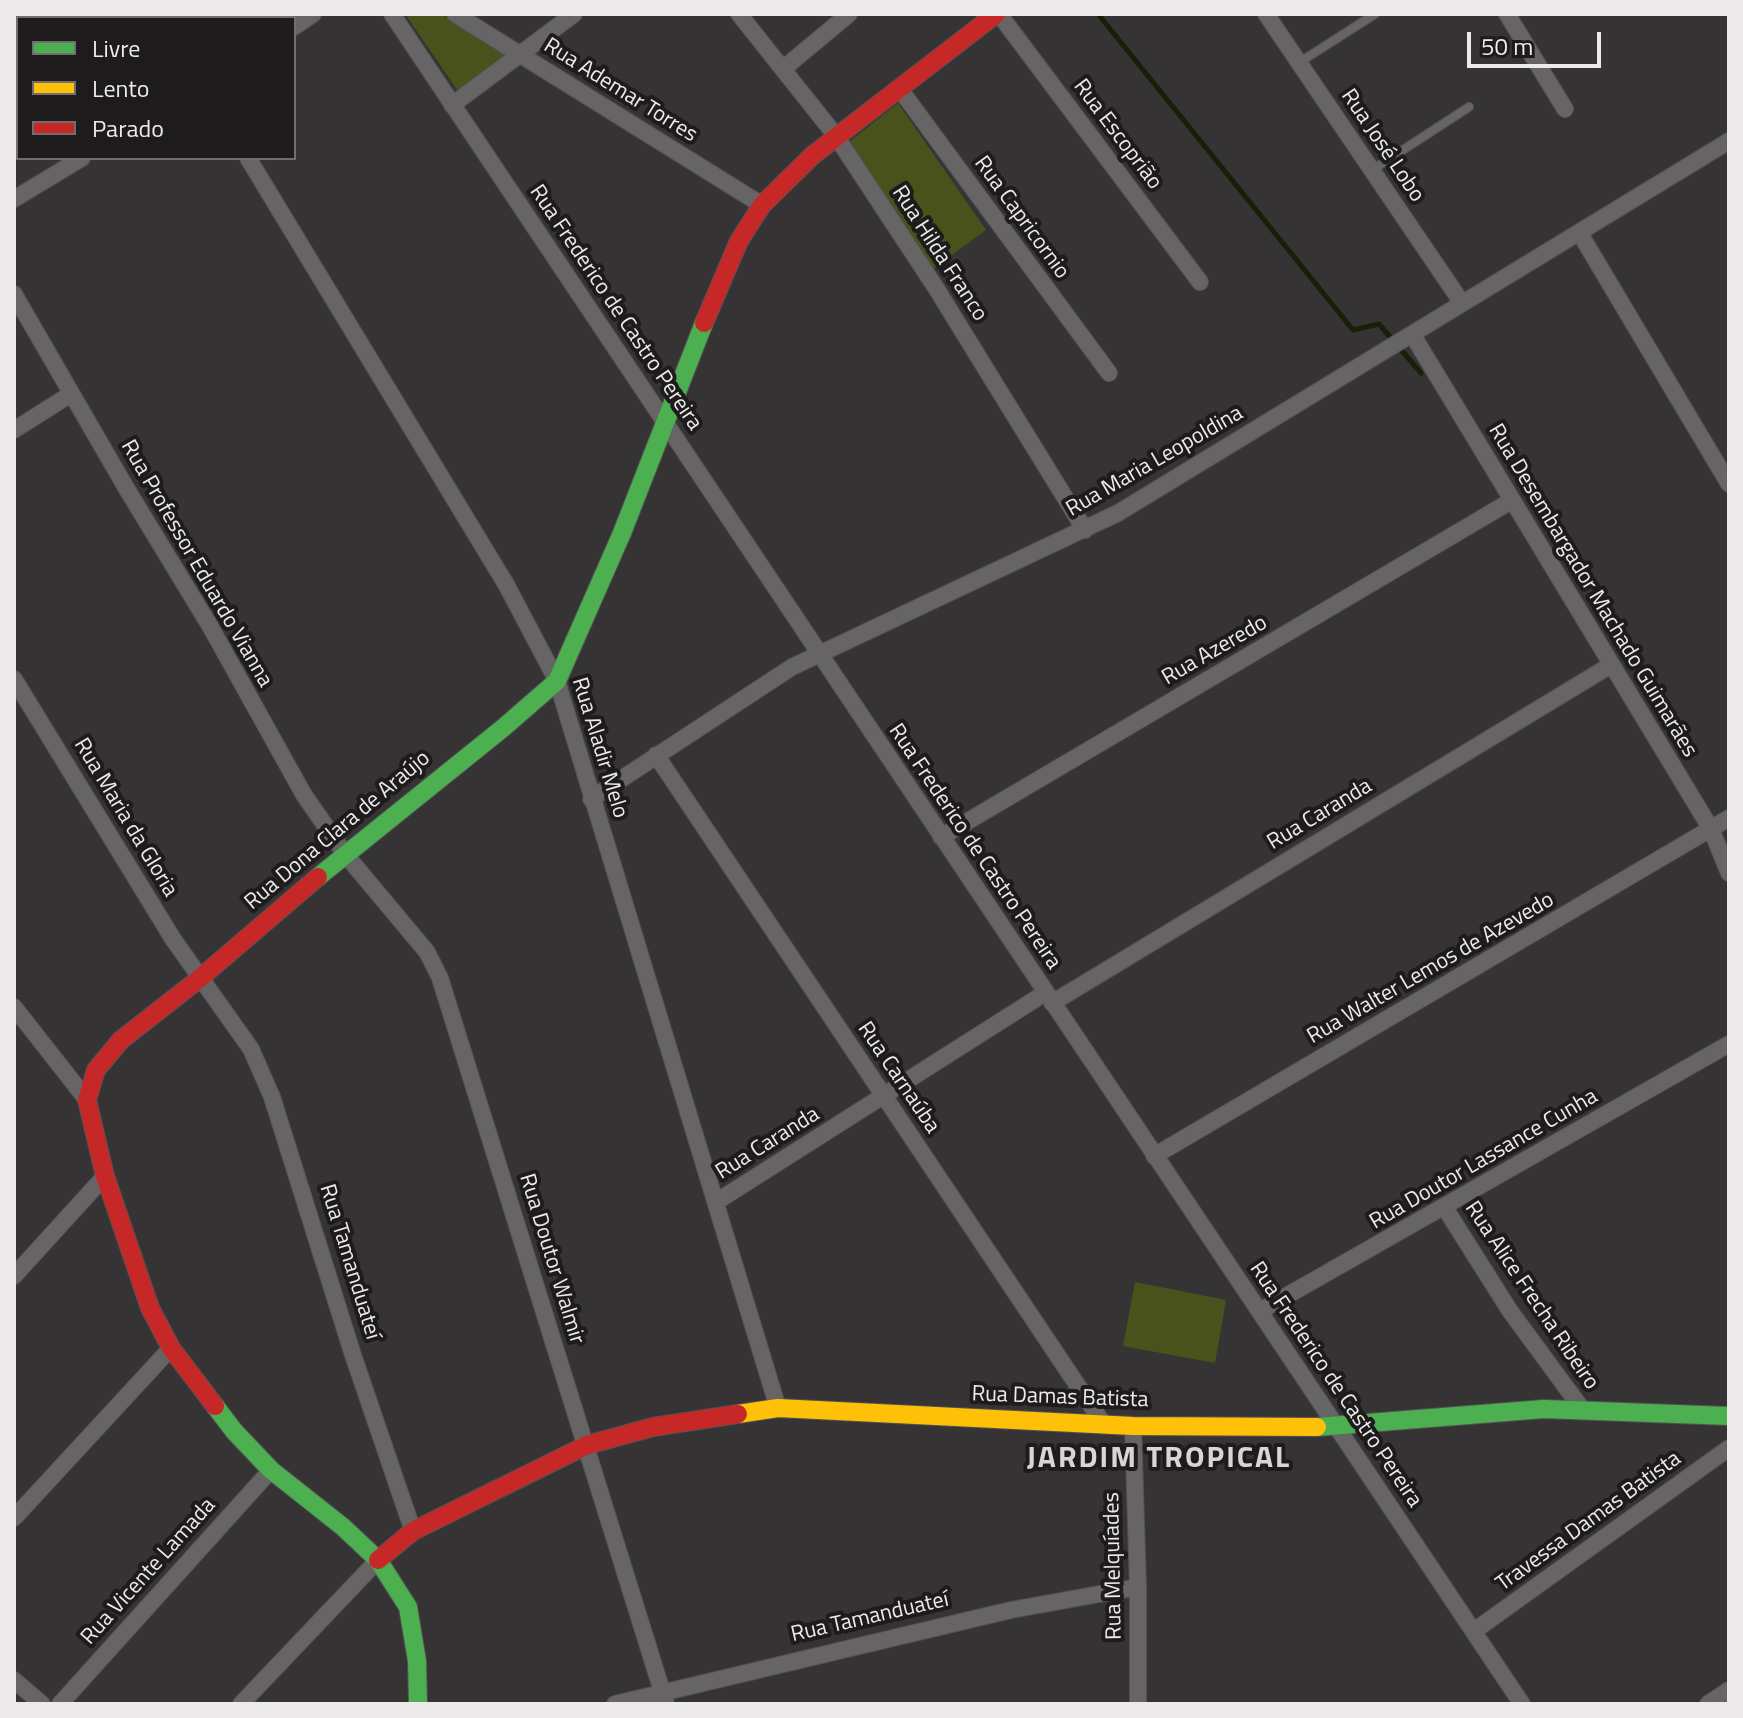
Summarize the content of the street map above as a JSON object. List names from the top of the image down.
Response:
{
  "streets": {
    "main road": ["Rua Dona Clara de Araújo", "Rua Damas Batista"],
    "street": [
      "Rua Ademar Torres",
      "Rua Escoprião",
      "Rua José Lobo",
      "Rua Capricornio",
      "Rua Hilda Franco",
      "Rua Frederico de Castro Pereira",
      "Rua Maria Leopoldina",
      "Rua Professor Eduardo Vianna",
      "Rua Desembargador Machado Guimarães",
      "Rua Azeredo",
      "Rua Aladir Melo",
      "Rua Caranda",
      "Rua Maria da Gloria",
      "Rua Walter Lemos de Azevedo",
      "Rua Carnaúba",
      "Rua Doutor Lassance Cunha",
      "Rua Doutor Walmir",
      "Rua Tamanduateí",
      "Rua Alice Frecha Ribeiro",
      "Travessa Damas Batista",
      "Rua Melquíades",
      "Rua Vicente Lamada"
    ]
  },
  "crossings": [
    ["Rua Ademar Torres", "Rua Dona Clara de Araújo"],
    ["Rua Escoprião", "Rua Dona Clara de Araújo"],
    ["Rua José Lobo", "Rua Maria Leopoldina"],
    ["Rua Capricornio", "Rua Dona Clara de Araújo"],
    ["Rua Hilda Franco", "Rua Maria Leopoldina"],
    ["Rua Hilda Franco", "Rua Dona Clara de Araújo"],
    ["Rua Frederico de Castro Pereira", "Rua Maria Leopoldina"],
    ["Rua Frederico de Castro Pereira", "Rua Azeredo"],
    ["Rua Frederico de Castro Pereira", "Rua Caranda"],
    ["Rua Frederico de Castro Pereira", "Rua Dona Clara de Araújo"],
    ["Rua Frederico de Castro Pereira", "Rua Walter Lemos de Azevedo"],
    ["Rua Frederico de Castro Pereira", "Rua Doutor Lassance Cunha"],
    ["Rua Frederico de Castro Pereira", "Rua Damas Batista"],
    ["Rua Frederico de Castro Pereira", "Travessa Damas Batista"],
    ["Rua Maria Leopoldina", "Rua Desembargador Machado Guimarães"],
    ["Rua Maria Leopoldina", "Rua Aladir Melo"],
    ["Rua Maria Leopoldina", "Rua Carnaúba"],
    ["Rua Professor Eduardo Vianna", "Rua Dona Clara de Araújo"],
    ["Rua Professor Eduardo Vianna", "Rua Doutor Walmir"],
    ["Rua Desembargador Machado Guimarães", "Rua Azeredo"],
    ["Rua Desembargador Machado Guimarães", "Rua Caranda"],
    ["Rua Desembargador Machado Guimarães", "Rua Walter Lemos de Azevedo"],
    ["Rua Aladir Melo", "Rua Caranda"],
    ["Rua Aladir Melo", "Rua Dona Clara de Araújo"],
    ["Rua Aladir Melo", "Rua Damas Batista"],
    ["Rua Caranda", "Rua Carnaúba"],
    ["Rua Maria da Gloria", "Rua Dona Clara de Araújo"],
    ["Rua Maria da Gloria", "Rua Tamanduateí"],
    ["Rua Dona Clara de Araújo", "Rua Doutor Walmir"],
    ["Rua Dona Clara de Araújo", "Rua Tamanduateí"],
    ["Rua Carnaúba", "Rua Damas Batista"],
    ["Rua Doutor Lassance Cunha", "Rua Alice Frecha Ribeiro"],
    ["Rua Doutor Walmir", "Rua Tamanduateí"],
    ["Rua Doutor Walmir", "Rua Damas Batista"],
    ["Rua Tamanduateí", "Rua Damas Batista"],
    ["Rua Tamanduateí", "Rua Melquíades"],
    ["Rua Alice Frecha Ribeiro", "Rua Damas Batista"],
    ["Rua Damas Batista", "Rua Melquíades"]
  ],
  "districts": ["JARDIM TROPICAL"],
  "legend": ["Livre", "Lento", "Parado"],
  "scale_bar": "50 m"
}
